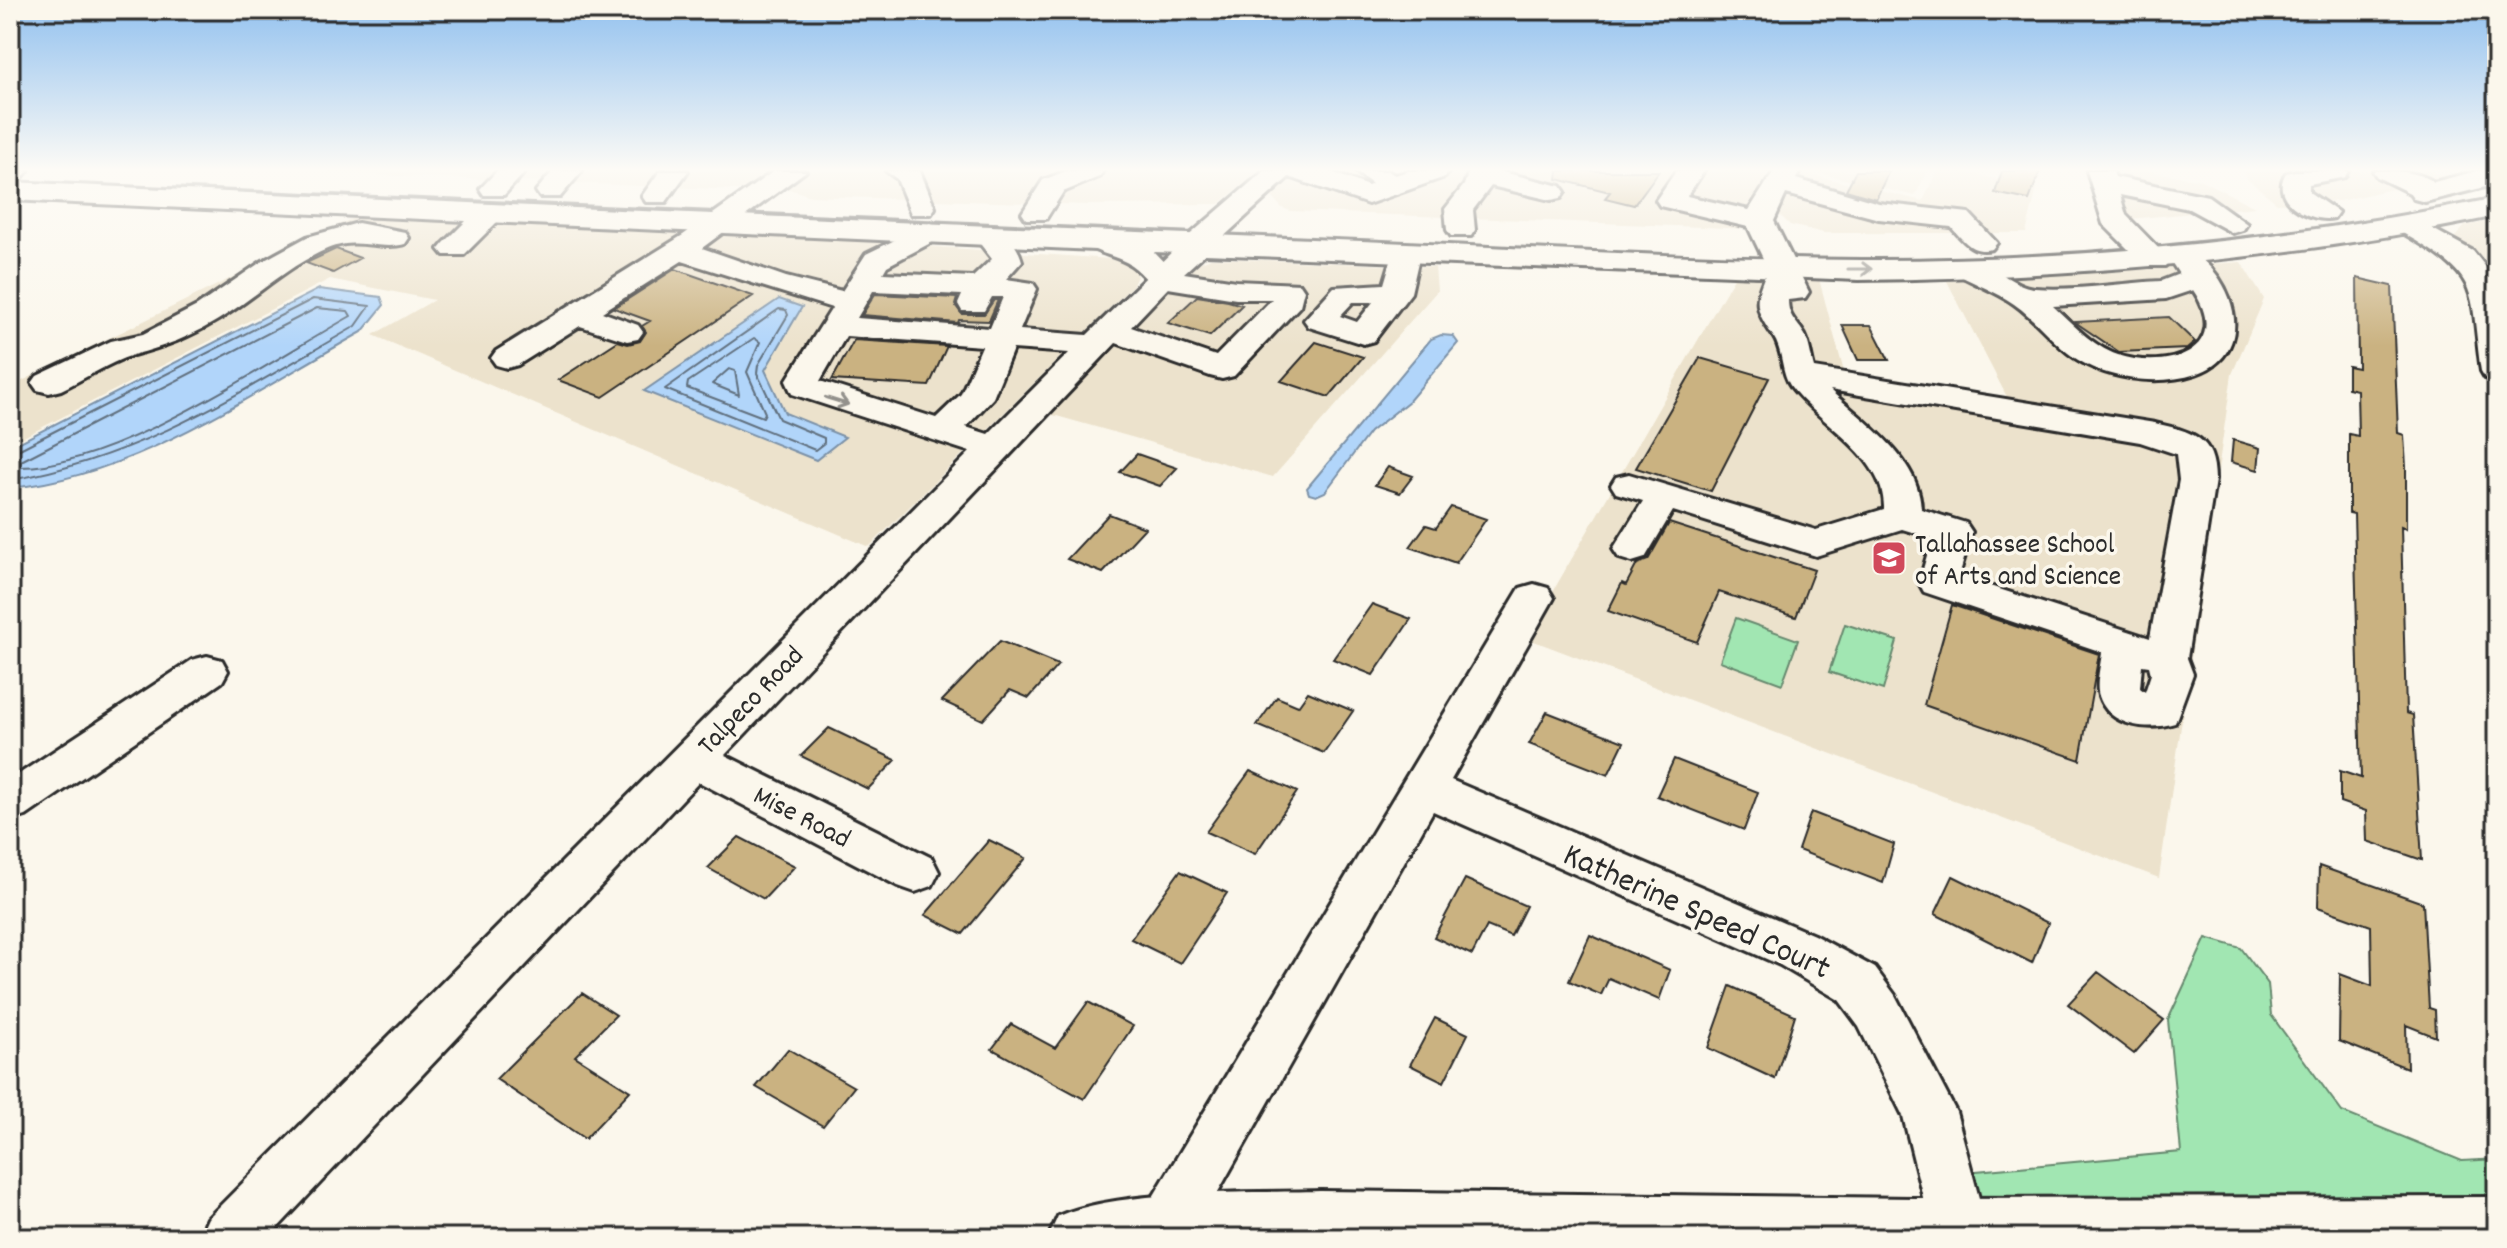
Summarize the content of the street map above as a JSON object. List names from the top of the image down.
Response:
{
  "streets": {
    "street": ["Talpeco Road", "Mise Road", "Katherine Speed Court"]
  },
  "crossings": [
    ["Talpeco Road", "Mise Road"]
  ],
  "places": {
    "school or university": ["Tallahassee School of Arts and Science"]
  }
}
